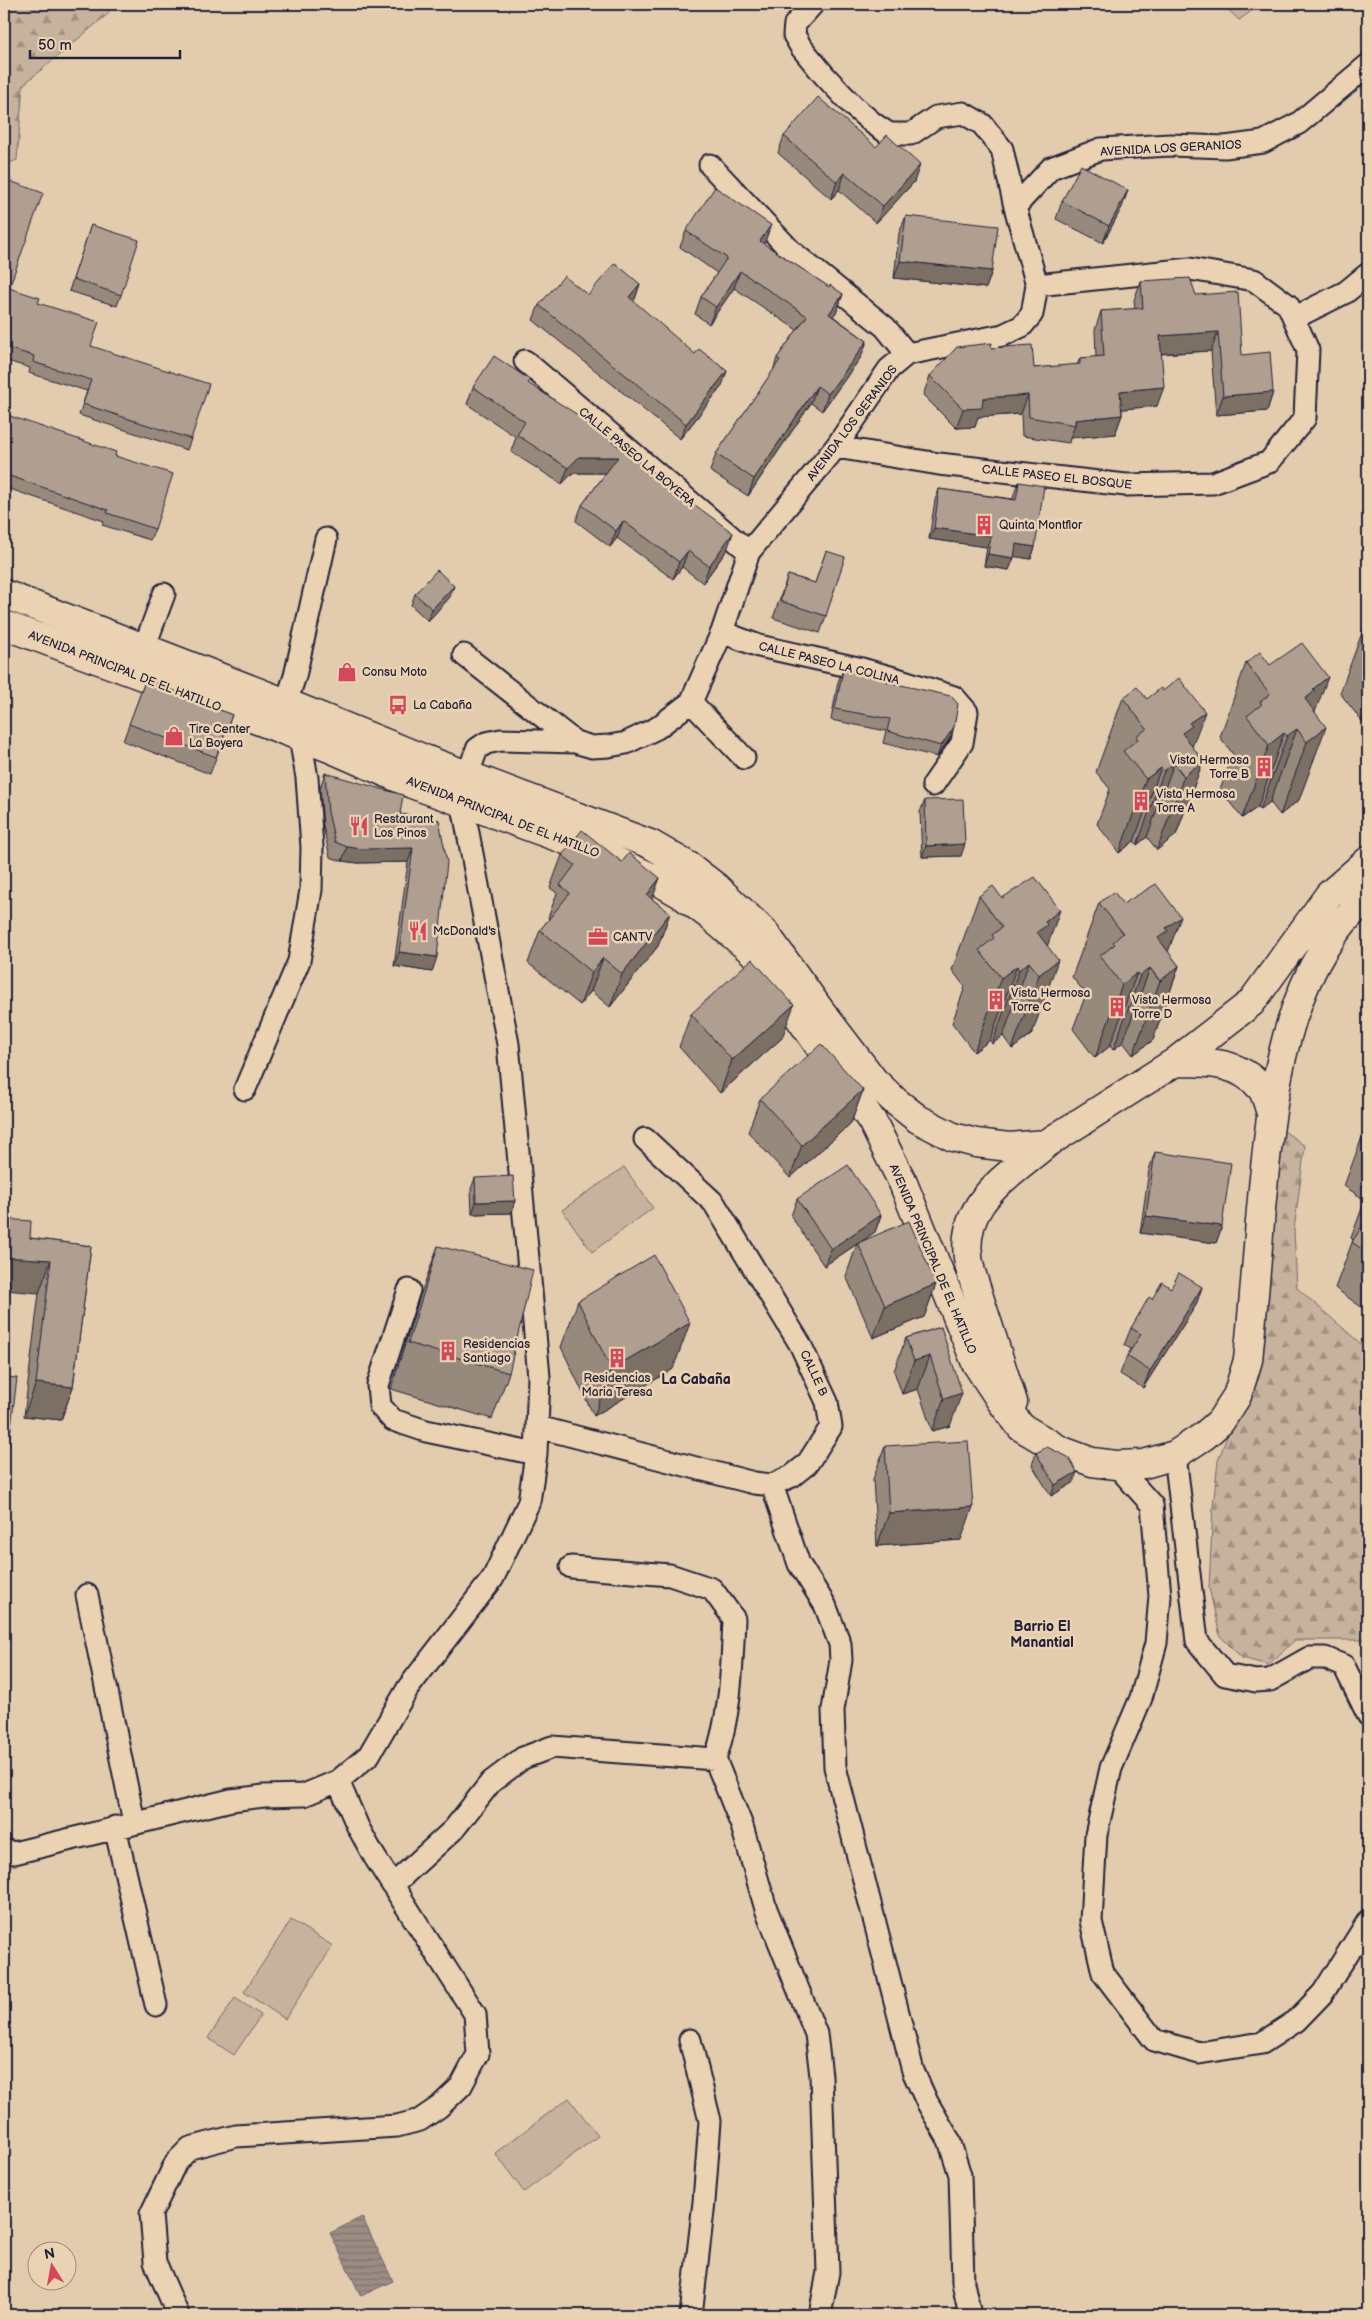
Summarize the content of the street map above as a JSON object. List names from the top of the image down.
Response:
{
  "streets": {
    "main road": ["AVENIDA PRINCIPAL DE EL HATILLO"],
    "street": [
      "AVENIDA LOS GERANIOS",
      "CALLE PASEO LA BOYERA",
      "CALLE PASEO EL BOSQUE",
      "CALLE PASEO LA COLINA",
      "CALLE B"
    ]
  },
  "crossings": [
    ["AVENIDA LOS GERANIOS", "CALLE PASEO LA BOYERA"],
    ["AVENIDA LOS GERANIOS", "CALLE PASEO EL BOSQUE"],
    ["AVENIDA LOS GERANIOS", "CALLE PASEO LA COLINA"],
    ["AVENIDA LOS GERANIOS", "AVENIDA PRINCIPAL DE EL HATILLO"]
  ],
  "districts": ["La Cabaña", "Barrio El Manantial"],
  "places": {
    "building": [
      "Quinta Montflor",
      "Vista Hermosa Torre B",
      "Vista Hermosa Torre A",
      "Vista Hermosa Torre C",
      "Vista Hermosa Torre D",
      "Residencias Santiago",
      "Residencias Maria Teresa"
    ],
    "shop": ["Consu Moto", "Tire Center La Boyera"],
    "bus stop": ["La Cabaña"],
    "restaurant": ["Restaurant Los Pinos", "McDonald's"],
    "office": ["CANTV"]
  },
  "scale_bar": "50 m",
  "north": "top"
}
